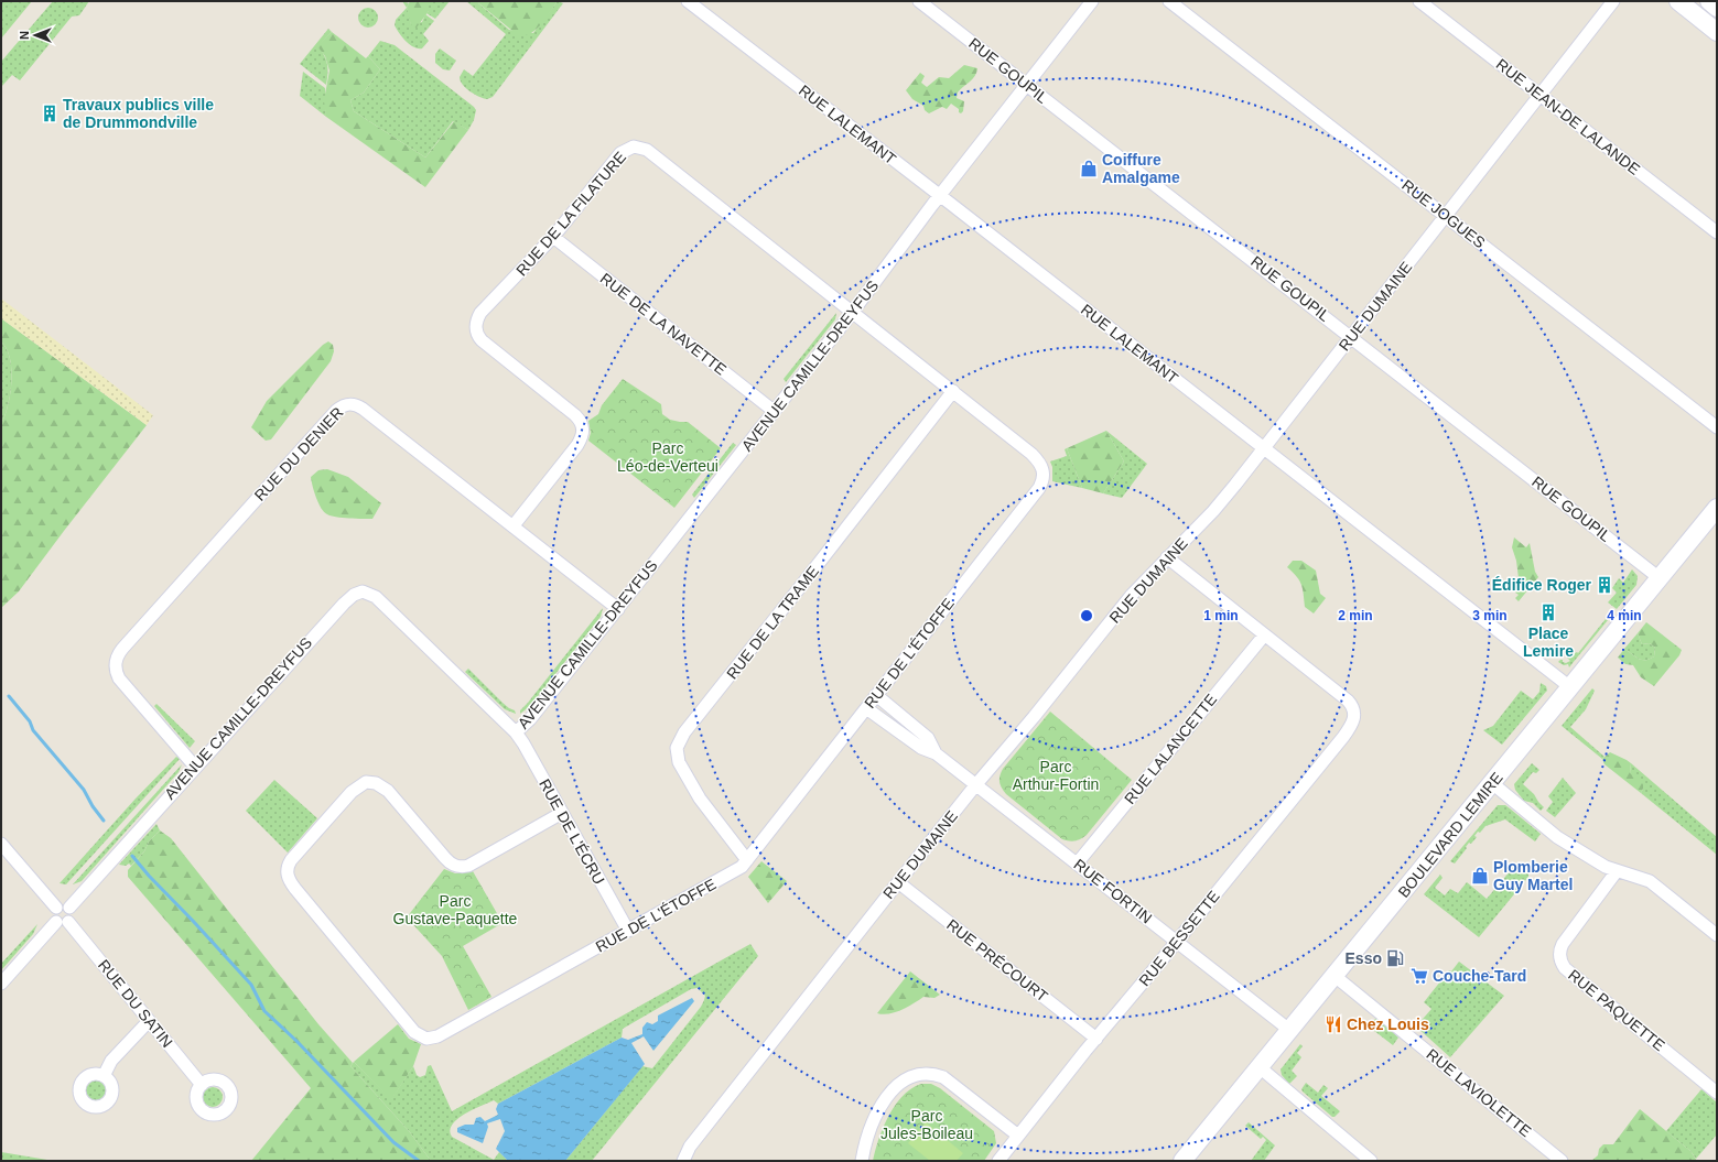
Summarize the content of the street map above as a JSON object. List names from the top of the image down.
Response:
{
  "streets": {
    "main road": ["BOULEVARD LEMIRE"],
    "street": [
      "RUE GOUPIL",
      "RUE JEAN-DE LALANDE",
      "RUE LALEMANT",
      "RUE DE LA FILATURE",
      "RUE JOGUES",
      "RUE DUMAINE",
      "RUE DE LA NAVETTE",
      "AVENUE CAMILLE-DREYFUS",
      "RUE DU DENIER",
      "RUE DE LA TRAME",
      "RUE DE L'ÉTOFFE",
      "RUE LALANCETTE",
      "RUE DE L'ÉCRU",
      "RUE FORTIN",
      "RUE BESSETTE",
      "RUE PRÉCOURT",
      "RUE DU SATIN",
      "RUE PAQUETTE",
      "RUE LAVIOLETTE"
    ]
  },
  "crossings": [
    ["RUE GOUPIL", "RUE DUMAINE"],
    ["RUE GOUPIL", "AVENUE CAMILLE-DREYFUS"],
    ["RUE GOUPIL", "BOULEVARD LEMIRE"],
    ["RUE JEAN-DE LALANDE", "RUE DUMAINE"],
    ["RUE LALEMANT", "RUE DUMAINE"],
    ["RUE LALEMANT", "AVENUE CAMILLE-DREYFUS"],
    ["RUE LALEMANT", "BOULEVARD LEMIRE"],
    ["RUE DE LA FILATURE", "RUE DE LA NAVETTE"],
    ["RUE DE LA FILATURE", "AVENUE CAMILLE-DREYFUS"],
    ["RUE DE LA FILATURE", "RUE DU DENIER"],
    ["RUE DE LA FILATURE", "RUE DE L'ÉTOFFE"],
    ["RUE JOGUES", "RUE DUMAINE"],
    ["RUE DUMAINE", "RUE FORTIN"],
    ["RUE DUMAINE", "RUE PRÉCOURT"],
    ["RUE DE LA NAVETTE", "AVENUE CAMILLE-DREYFUS"],
    ["AVENUE CAMILLE-DREYFUS", "RUE DU DENIER"],
    ["AVENUE CAMILLE-DREYFUS", "RUE DE L'ÉTOFFE"],
    ["AVENUE CAMILLE-DREYFUS", "RUE DE L'ÉCRU"],
    ["AVENUE CAMILLE-DREYFUS", "RUE DU SATIN"],
    ["RUE DE LA TRAME", "RUE DE L'ÉTOFFE"],
    ["RUE DE L'ÉTOFFE", "RUE DE L'ÉCRU"],
    ["RUE DE L'ÉTOFFE", "RUE FORTIN"],
    ["RUE LALANCETTE", "RUE FORTIN"],
    ["RUE LALANCETTE", "RUE BESSETTE"],
    ["BOULEVARD LEMIRE", "RUE FORTIN"],
    ["BOULEVARD LEMIRE", "RUE LAVIOLETTE"],
    ["RUE FORTIN", "RUE BESSETTE"],
    ["RUE BESSETTE", "RUE PRÉCOURT"]
  ],
  "parks": [
    "Parc Léo-de-Verteui",
    "Parc Arthur-Fortin",
    "Parc Gustave-Paquette",
    "Parc Jules-Boileau"
  ],
  "places": {
    "building": ["Travaux publics ville de Drummondville", "Édifice Roger", "Place Lemire"],
    "shop": ["Coiffure Amalgame", "Plomberie Guy Martel"],
    "fuel station": ["Esso"],
    "supermarket": ["Couche-Tard"],
    "restaurant": ["Chez Louis"]
  },
  "north": "left",
  "rings": [
    "1 min",
    "2 min",
    "3 min",
    "4 min"
  ]
}
